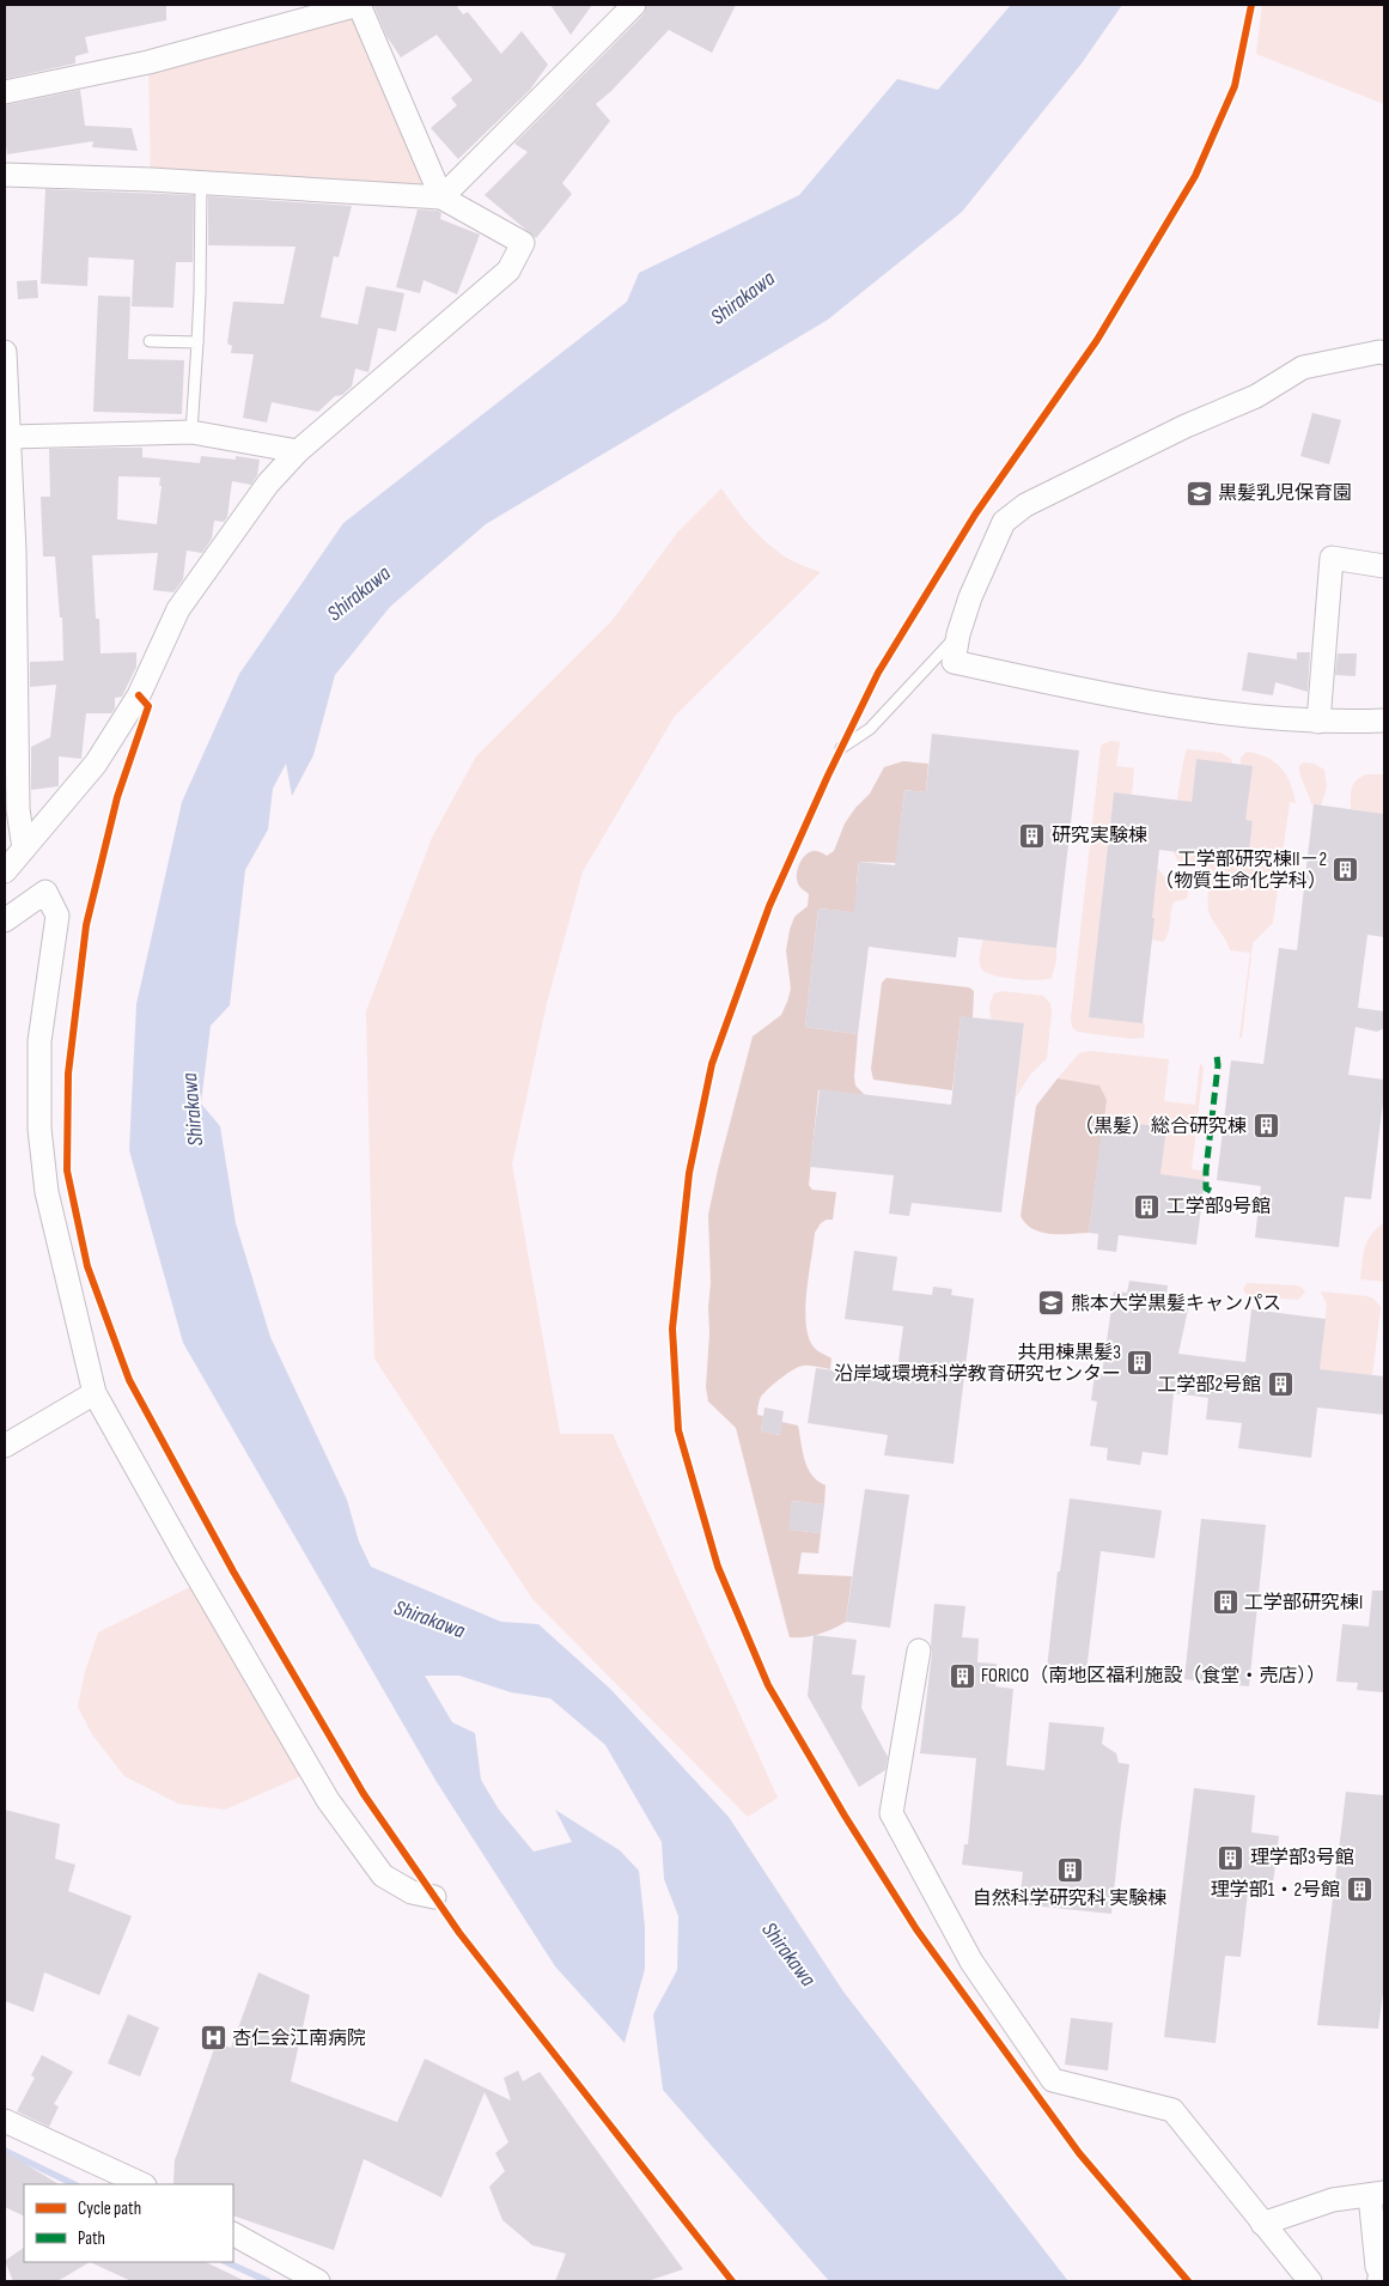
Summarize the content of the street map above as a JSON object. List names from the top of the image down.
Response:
{
  "water": ["Shirakawa"],
  "places": {
    "school or university": ["黒髪乳児保育園", "熊本大学黒髪キャンパス"],
    "building": [
      "研究実験棟",
      "工学部研究棟II－2 （物質生命化学科）",
      "（黒髪）総合研究棟",
      "工学部9号館",
      "共用棟黒髪3 沿岸域環境科学教育研究センター",
      "工学部2号館",
      "工学部研究棟I",
      "FORICO（南地区福利施設（食堂・売店））",
      "理学部3号館",
      "自然科学研究科 実験棟",
      "理学部1・2号館"
    ],
    "hospital": ["杏仁会江南病院"]
  },
  "legend": ["Cycle path", "Path"]
}
